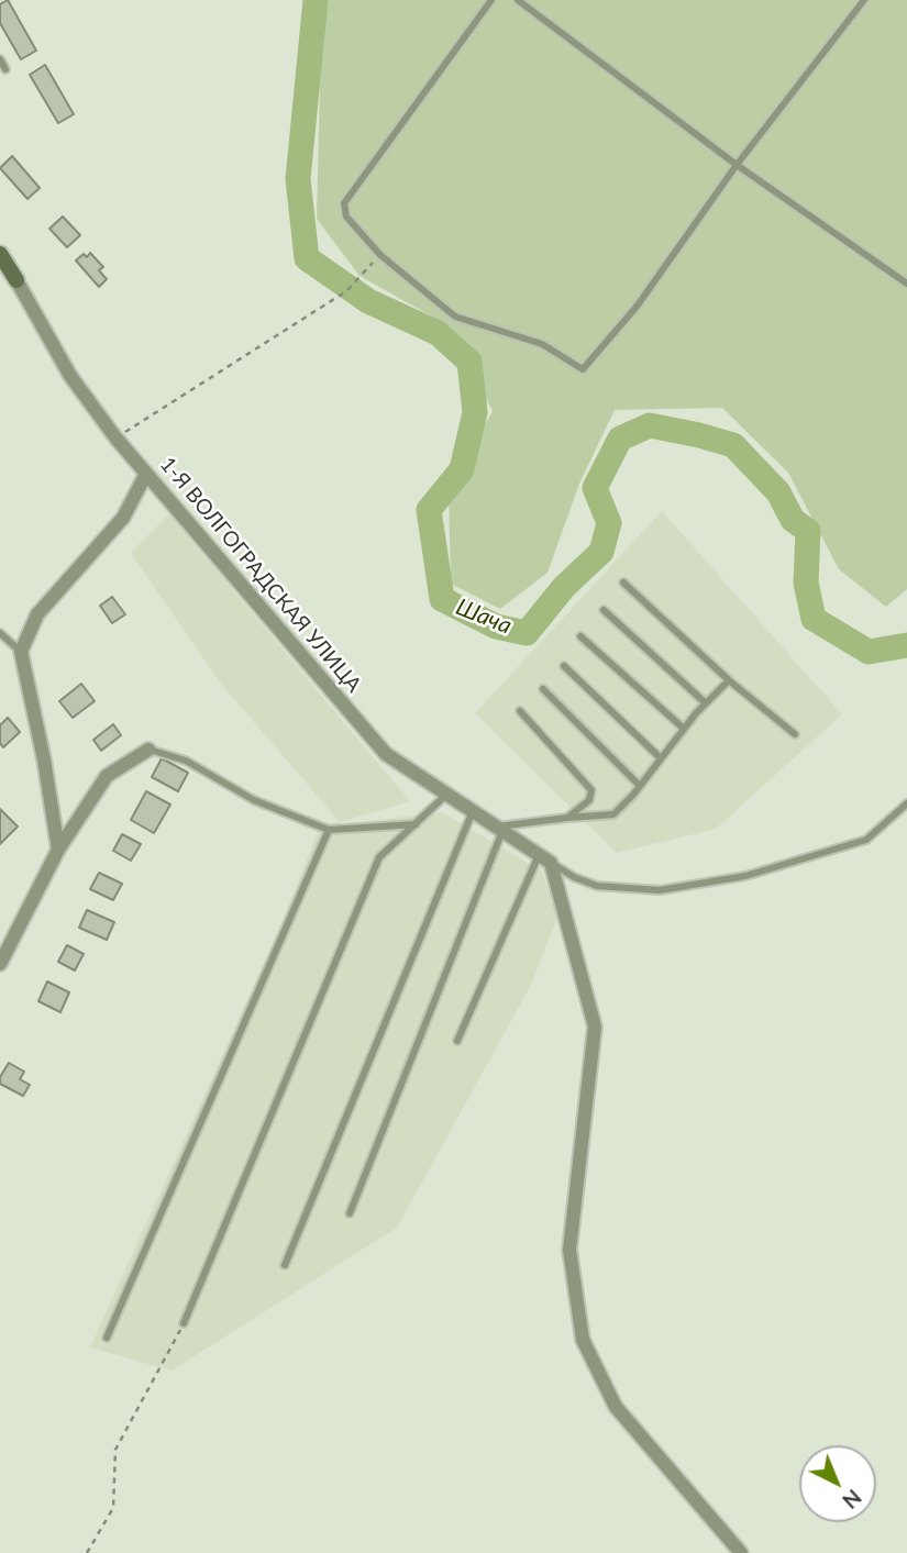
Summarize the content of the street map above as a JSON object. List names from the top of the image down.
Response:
{
  "streets": {
    "street": ["1-Я ВОЛГОГРАДСКАЯ УЛИЦА"]
  },
  "water": ["Шача"],
  "north": "bottom right"
}
